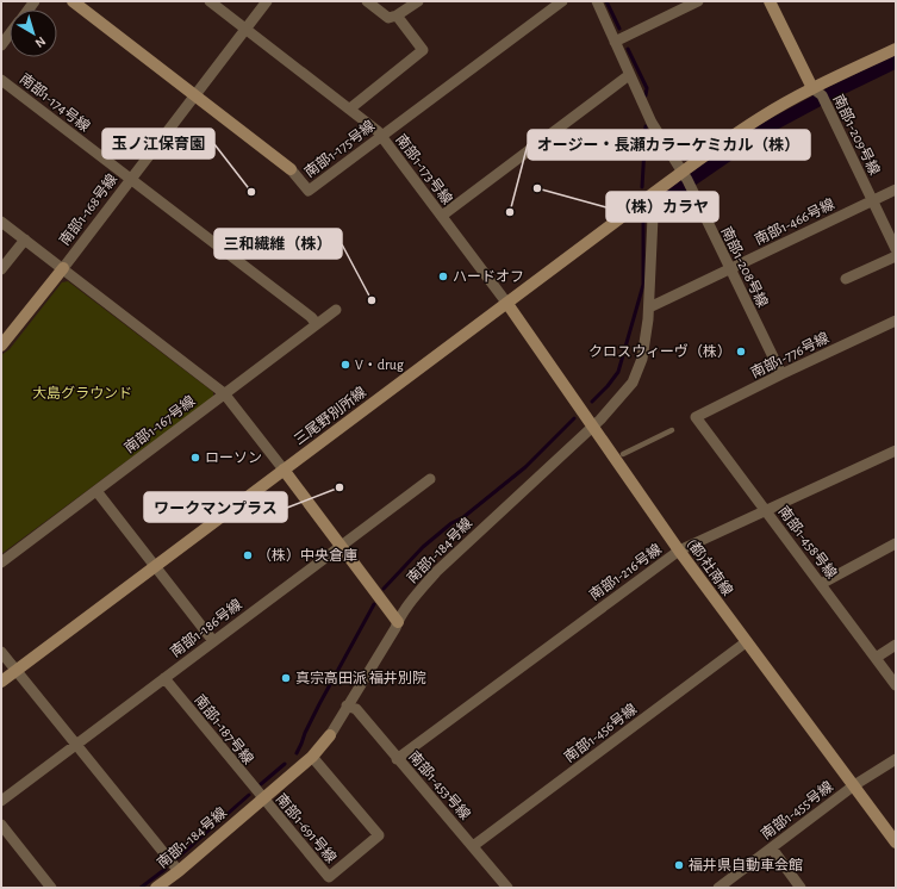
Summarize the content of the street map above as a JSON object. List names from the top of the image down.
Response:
{
  "streets": {
    "street": [
      "南部1-174号線",
      "南部1-209号線",
      "南部1-175号線",
      "南部1-173号線",
      "南部1-168号線",
      "南部1-466号線",
      "南部1-208号線",
      "南部1-776号線",
      "三尾野別所線",
      "南部1-167号線",
      "南部1-458号線",
      "南部1-184号線",
      "(都)社南線",
      "南部1-216号線",
      "南部1-186号線",
      "南部1-187号線",
      "南部1-456号線",
      "南部1-453号線",
      "南部1-455号線",
      "南部1-691号線"
    ]
  },
  "crossings": [
    ["南部1-174号線", "南部1-168号線"],
    ["南部1-174号線", "南部1-167号線"],
    ["南部1-209号線", "南部1-466号線"],
    ["南部1-209号線", "三尾野別所線"],
    ["南部1-175号線", "南部1-173号線"],
    ["南部1-175号線", "南部1-168号線"],
    ["南部1-173号線", "南部1-168号線"],
    ["南部1-173号線", "三尾野別所線"],
    ["南部1-173号線", "(都)社南線"],
    ["南部1-466号線", "南部1-208号線"],
    ["南部1-466号線", "南部1-184号線"],
    ["南部1-208号線", "南部1-776号線"],
    ["南部1-208号線", "三尾野別所線"],
    ["南部1-776号線", "南部1-458号線"],
    ["三尾野別所線", "南部1-184号線"],
    ["三尾野別所線", "(都)社南線"],
    ["南部1-458号線", "南部1-216号線"],
    ["南部1-184号線", "(都)社南線"],
    ["南部1-184号線", "南部1-187号線"],
    ["南部1-184号線", "南部1-453号線"],
    ["南部1-184号線", "南部1-691号線"],
    ["(都)社南線", "南部1-216号線"],
    ["(都)社南線", "南部1-456号線"],
    ["(都)社南線", "南部1-455号線"],
    ["南部1-216号線", "南部1-453号線"],
    ["南部1-186号線", "南部1-187号線"],
    ["南部1-187号線", "南部1-691号線"],
    ["南部1-456号線", "南部1-453号線"]
  ],
  "parks": ["大島グラウンド"],
  "places": [
    "（株）カラヤ",
    "玉ノ江保育園",
    "オージー・長瀬カラーケミカル（株）",
    "ハードオフ",
    "三和繊維（株）",
    "クロスウィーヴ（株）",
    "V・drug",
    "ローソン",
    "ワークマンプラス",
    "（株）中央倉庫",
    "真宗高田派 福井別院",
    "福井県自動車会館"
  ],
  "north": "bottom right"
}
